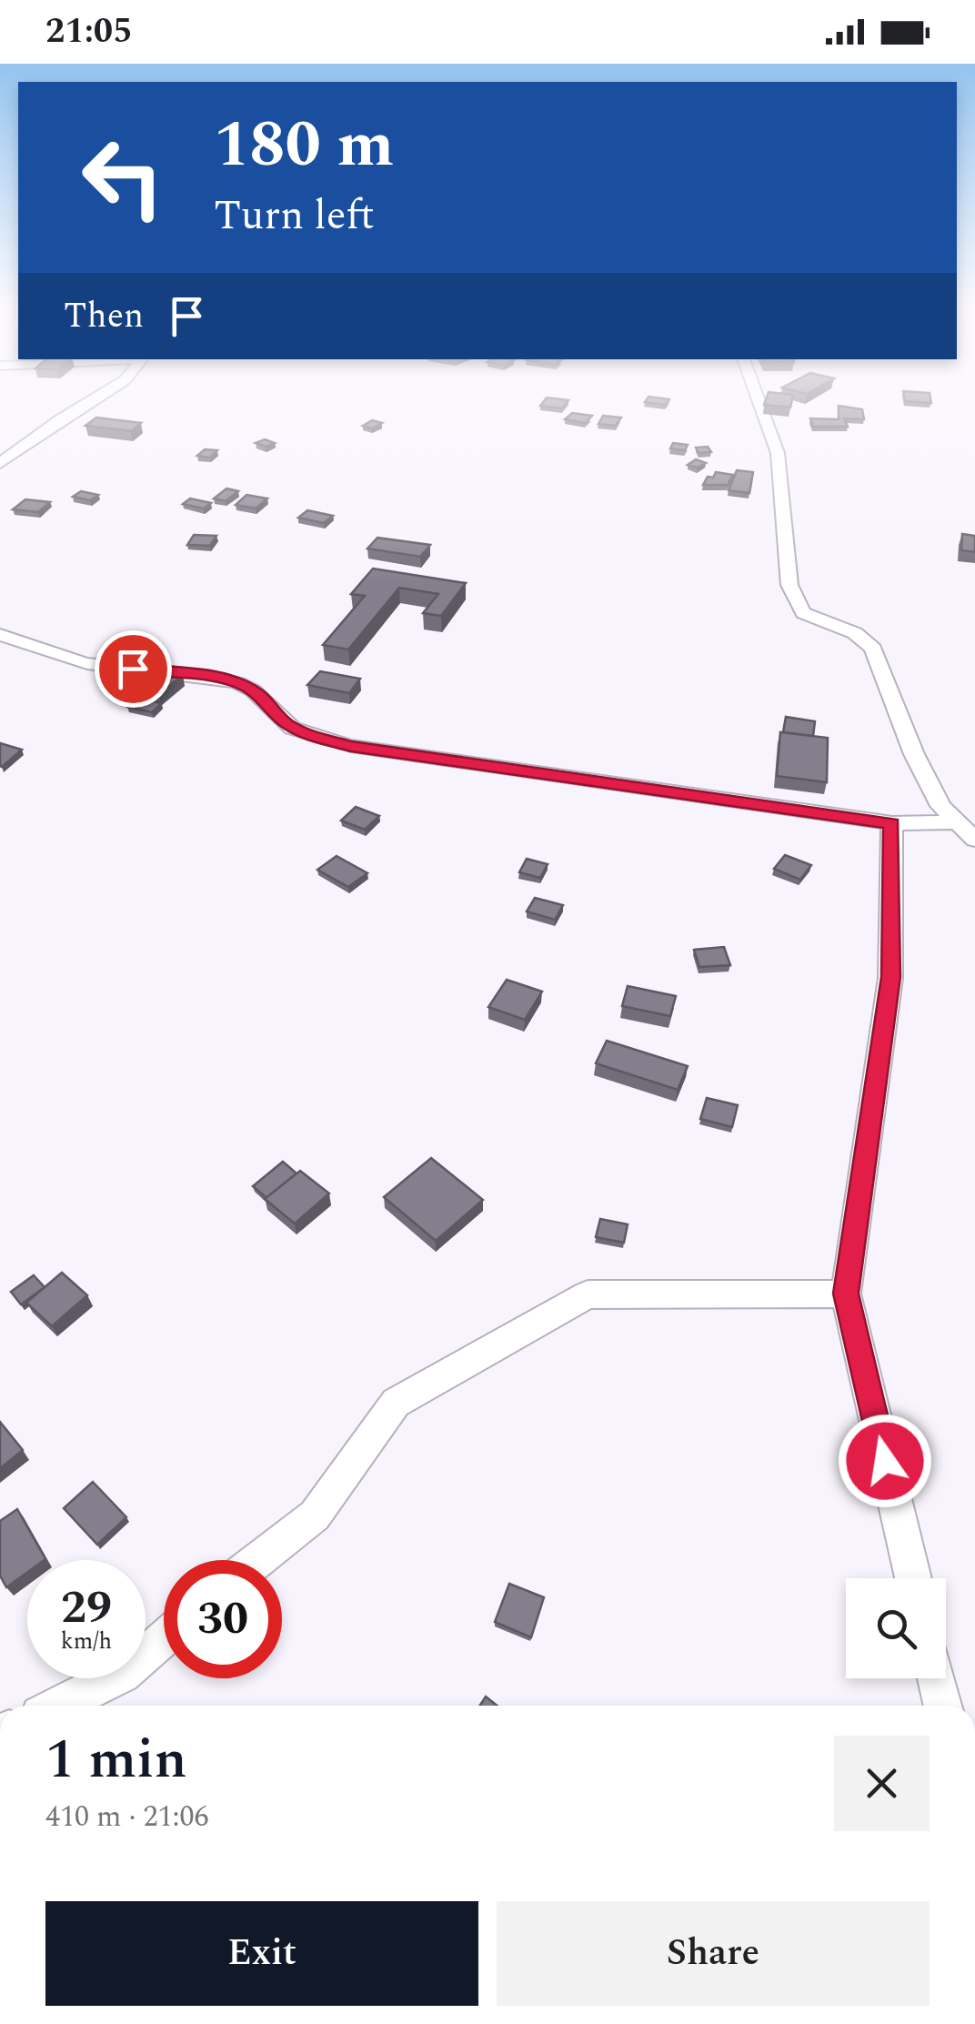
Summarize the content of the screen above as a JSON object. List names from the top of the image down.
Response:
{
  "page": {
    "status": "21:05",
    "turn": ["180 m", "Turn left"],
    "then": "Then",
    "speed": "29 km/h",
    "limit": "30",
    "heading": ["1 min", "410 m · 21:06"],
    "buttons": ["Exit", "Share"]
  }
}
